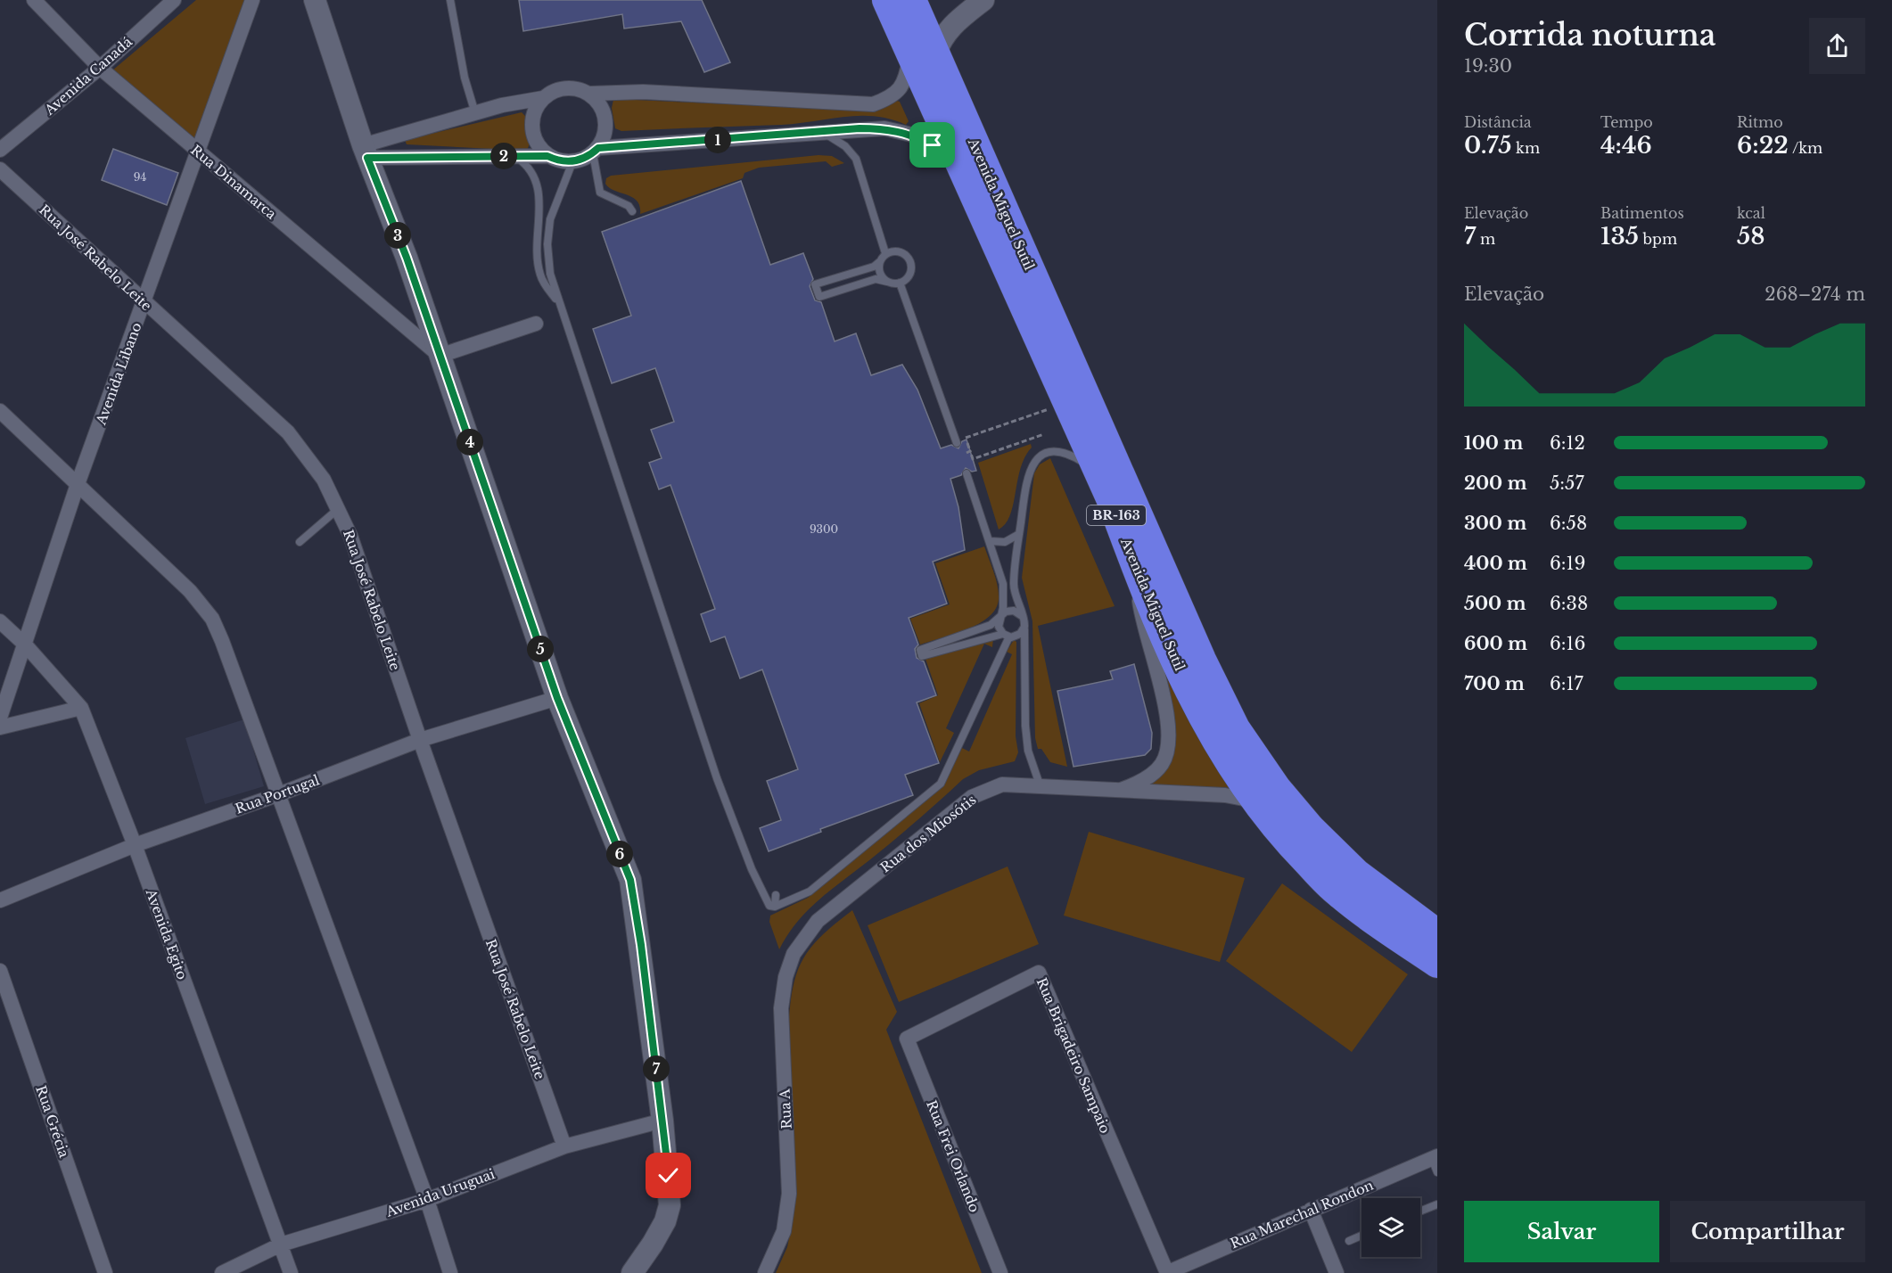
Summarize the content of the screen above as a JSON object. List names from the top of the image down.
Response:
{
  "streets": {
    "highway": ["Avenida Miguel Sutil", "BR-163"],
    "street": [
      "Avenida Canadá",
      "Rua Dinamarca",
      "Rua José Rabelo Leite",
      "Avenida Libano",
      "Rua Portugal",
      "Rua dos Miosótis",
      "Avenida Egito",
      "Rua Brigadeiro Sampaio",
      "Rua A",
      "Rua Grécia",
      "Rua Frei Orlando",
      "Avenida Uruguai",
      "Rua Marechal Rondon"
    ]
  },
  "crossings": [
    ["Avenida Canadá", "Rua Dinamarca"],
    ["Rua Dinamarca", "Avenida Libano"],
    ["Avenida Miguel Sutil", "Rua dos Miosótis"],
    ["Rua José Rabelo Leite", "Avenida Libano"],
    ["Rua José Rabelo Leite", "Rua Portugal"],
    ["Rua José Rabelo Leite", "Avenida Uruguai"],
    ["Avenida Libano", "Avenida Egito"],
    ["Rua Portugal", "Avenida Egito"],
    ["Rua dos Miosótis", "Rua A"],
    ["Avenida Egito", "Avenida Uruguai"],
    ["Rua Brigadeiro Sampaio", "Rua Frei Orlando"],
    ["Rua Brigadeiro Sampaio", "Rua Marechal Rondon"]
  ],
  "house_numbers": ["94", "9300"],
  "page": {
    "heading": ["Corrida noturna", "19:30"],
    "stats": [
      ["Distância", "0.75 km"],
      ["Tempo", "4:46"],
      ["Ritmo", "6:22 /km"],
      ["Elevação", "7 m"],
      ["Batimentos", "135 bpm"],
      ["kcal", "58"]
    ],
    "pins": [
      "1",
      "2",
      "3",
      "4",
      "5",
      "6",
      "7"
    ],
    "chart": ["Elevação", "268–274 m"],
    "list": [
      {
        "name": "100 m",
        "note": "6:12"
      },
      {
        "name": "200 m",
        "note": "5:57"
      },
      {
        "name": "300 m",
        "note": "6:58"
      },
      {
        "name": "400 m",
        "note": "6:19"
      },
      {
        "name": "500 m",
        "note": "6:38"
      },
      {
        "name": "600 m",
        "note": "6:16"
      },
      {
        "name": "700 m",
        "note": "6:17"
      }
    ],
    "buttons": ["Salvar", "Compartilhar"]
  }
}
